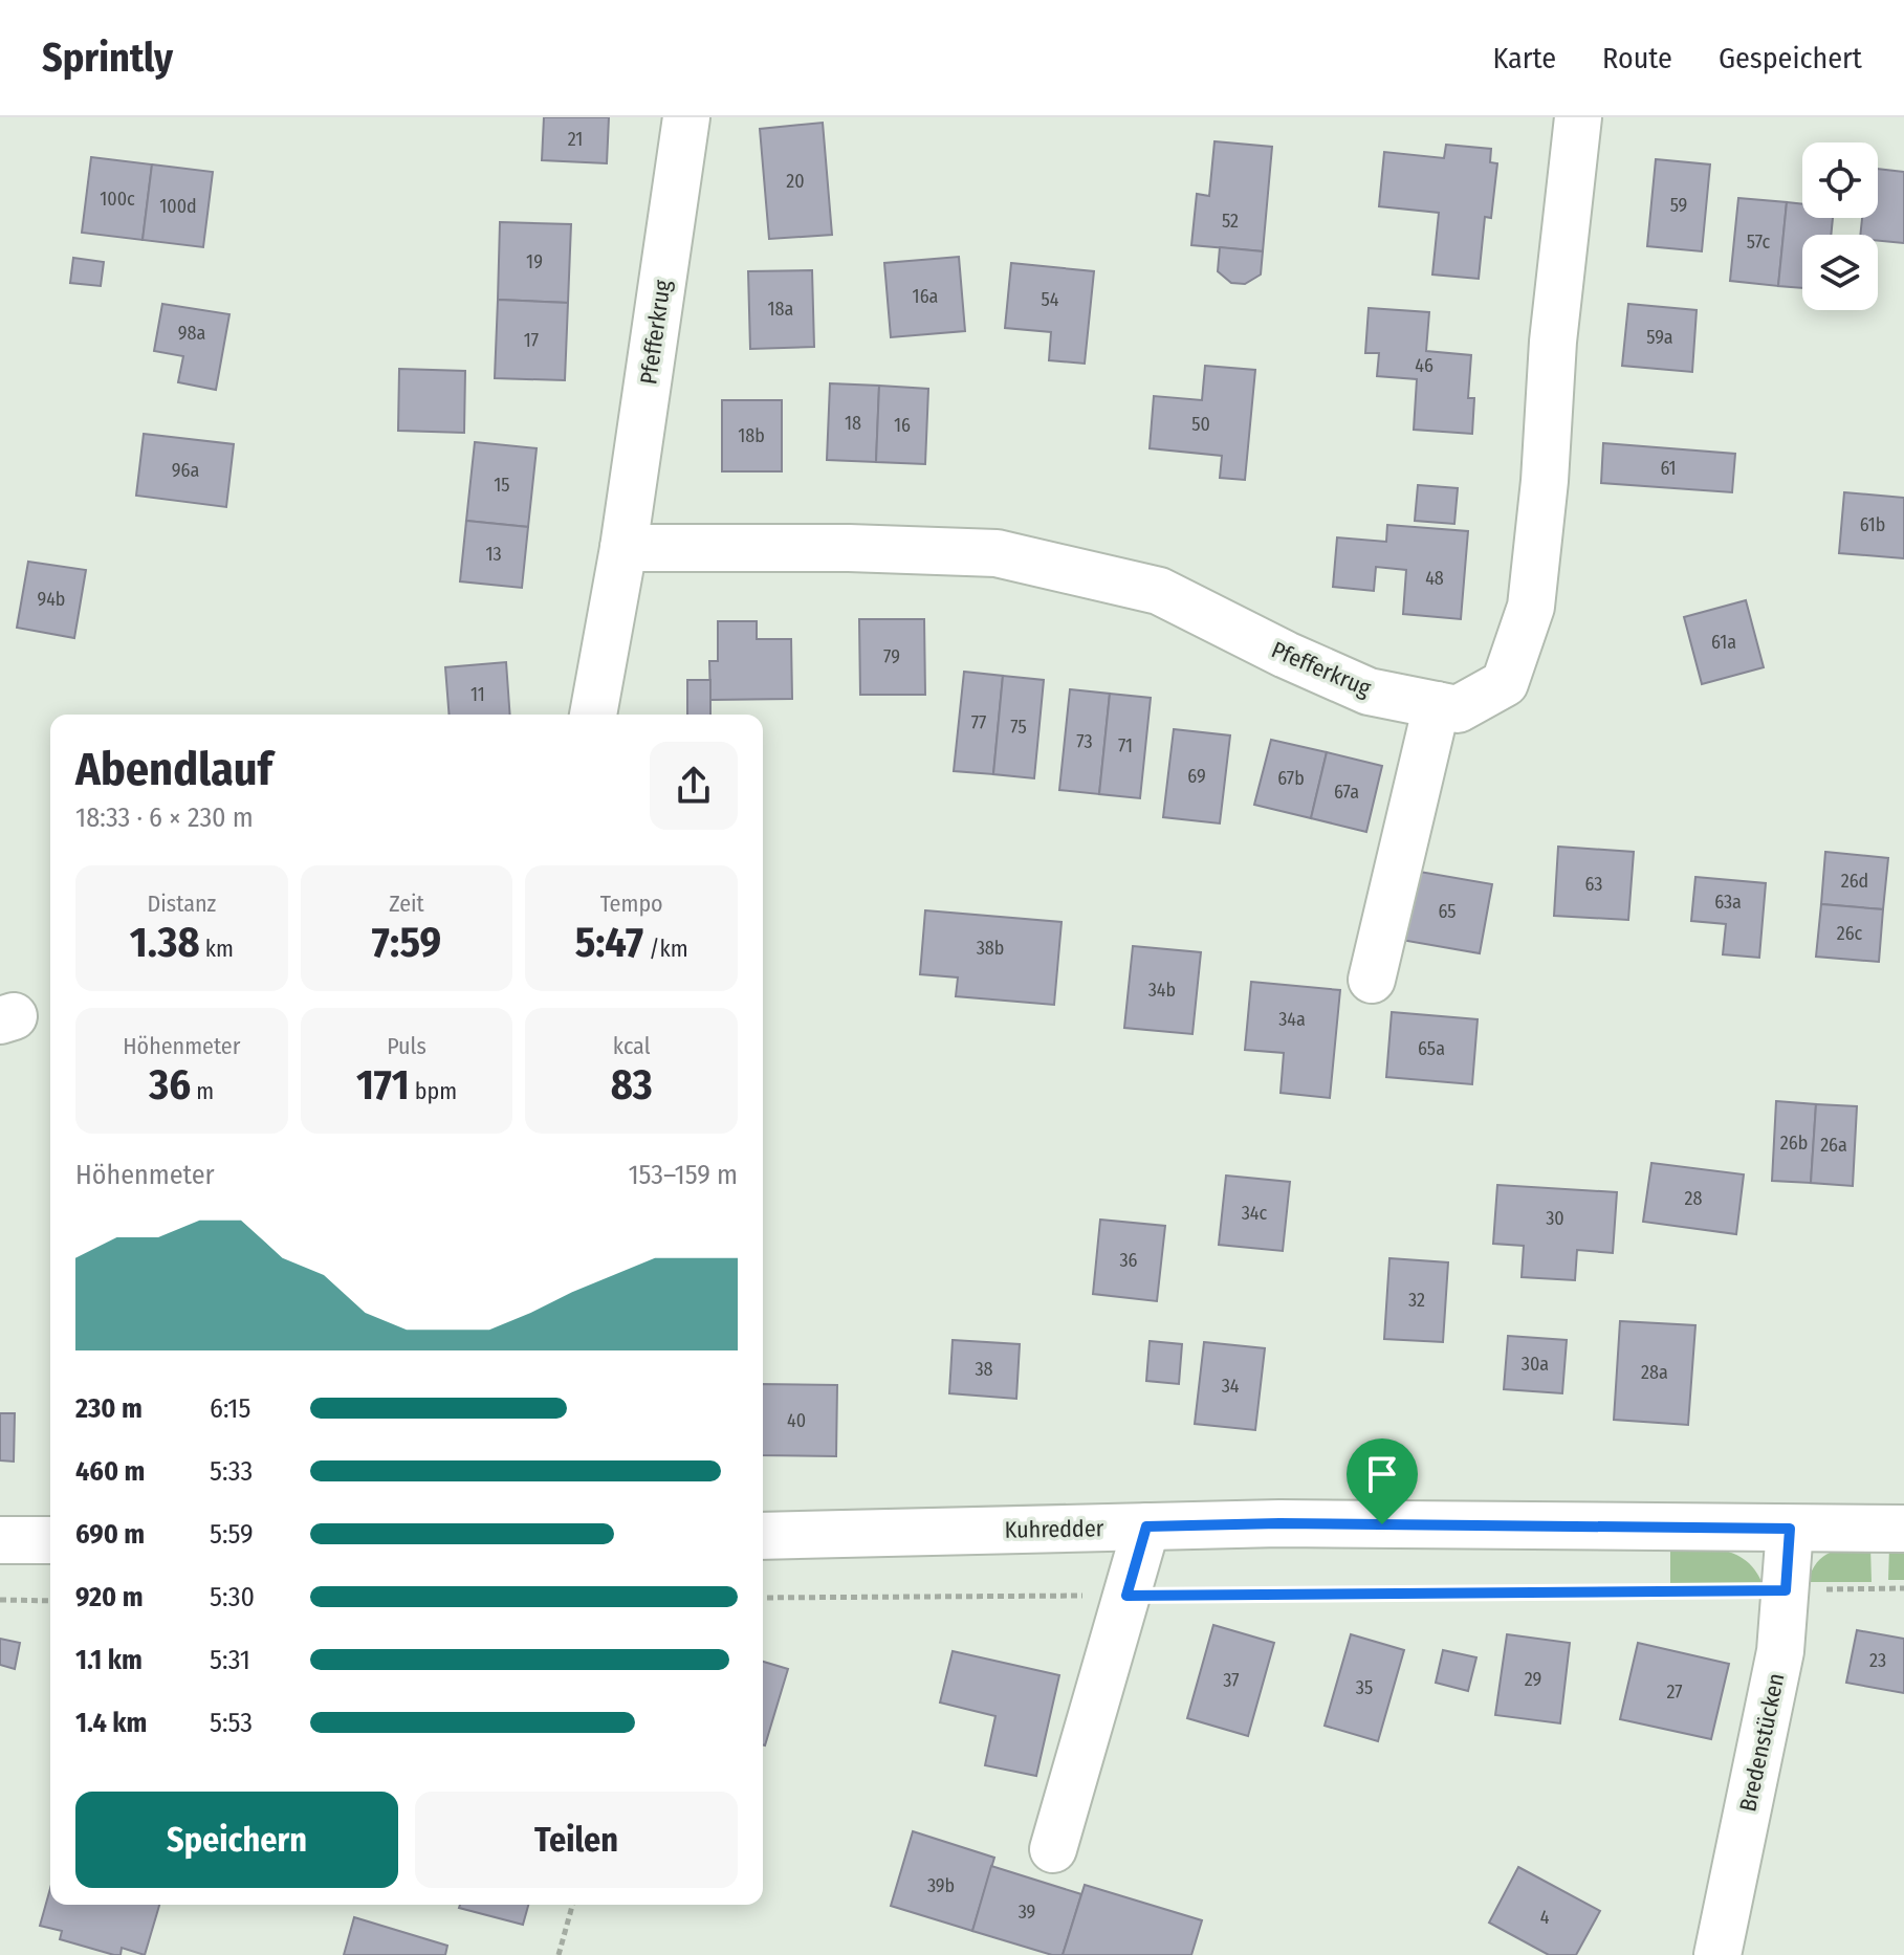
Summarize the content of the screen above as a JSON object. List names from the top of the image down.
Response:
{
  "streets": {
    "street": ["Pfefferkrug", "Kuhredder", "Bredenstücken"]
  },
  "crossings": [
    ["Kuhredder", "Bredenstücken"]
  ],
  "house_numbers": [
    "21",
    "20",
    "100c",
    "59",
    "100d",
    "52",
    "57c",
    "19",
    "16a",
    "54",
    "18a",
    "98a",
    "59a",
    "17",
    "46",
    "18",
    "50",
    "16",
    "18b",
    "61",
    "96a",
    "15",
    "61b",
    "13",
    "48",
    "94b",
    "61a",
    "79",
    "11",
    "77",
    "75",
    "73",
    "71",
    "69",
    "67b",
    "67a",
    "26d",
    "63",
    "63a",
    "65",
    "26c",
    "38b",
    "34b",
    "34a",
    "65a",
    "26b",
    "26a",
    "28",
    "34c",
    "30",
    "36",
    "32",
    "30a",
    "38",
    "28a",
    "34",
    "40",
    "23",
    "29",
    "37",
    "35",
    "27",
    "39b",
    "39",
    "4"
  ],
  "page": {
    "header": "Sprintly",
    "nav": ["Karte", "Route", "Gespeichert"],
    "heading": ["Abendlauf", "18:33 · 6 × 230 m"],
    "stats": [
      ["Distanz", "1.38 km"],
      ["Zeit", "7:59"],
      ["Tempo", "5:47 /km"],
      ["Höhenmeter", "36 m"],
      ["Puls", "171 bpm"],
      ["kcal", "83"]
    ],
    "chart": ["Höhenmeter", "153–159 m"],
    "list": [
      {
        "name": "230 m",
        "note": "6:15"
      },
      {
        "name": "460 m",
        "note": "5:33"
      },
      {
        "name": "690 m",
        "note": "5:59"
      },
      {
        "name": "920 m",
        "note": "5:30"
      },
      {
        "name": "1.1 km",
        "note": "5:31"
      },
      {
        "name": "1.4 km",
        "note": "5:53"
      }
    ],
    "buttons": ["Speichern", "Teilen"]
  }
}
